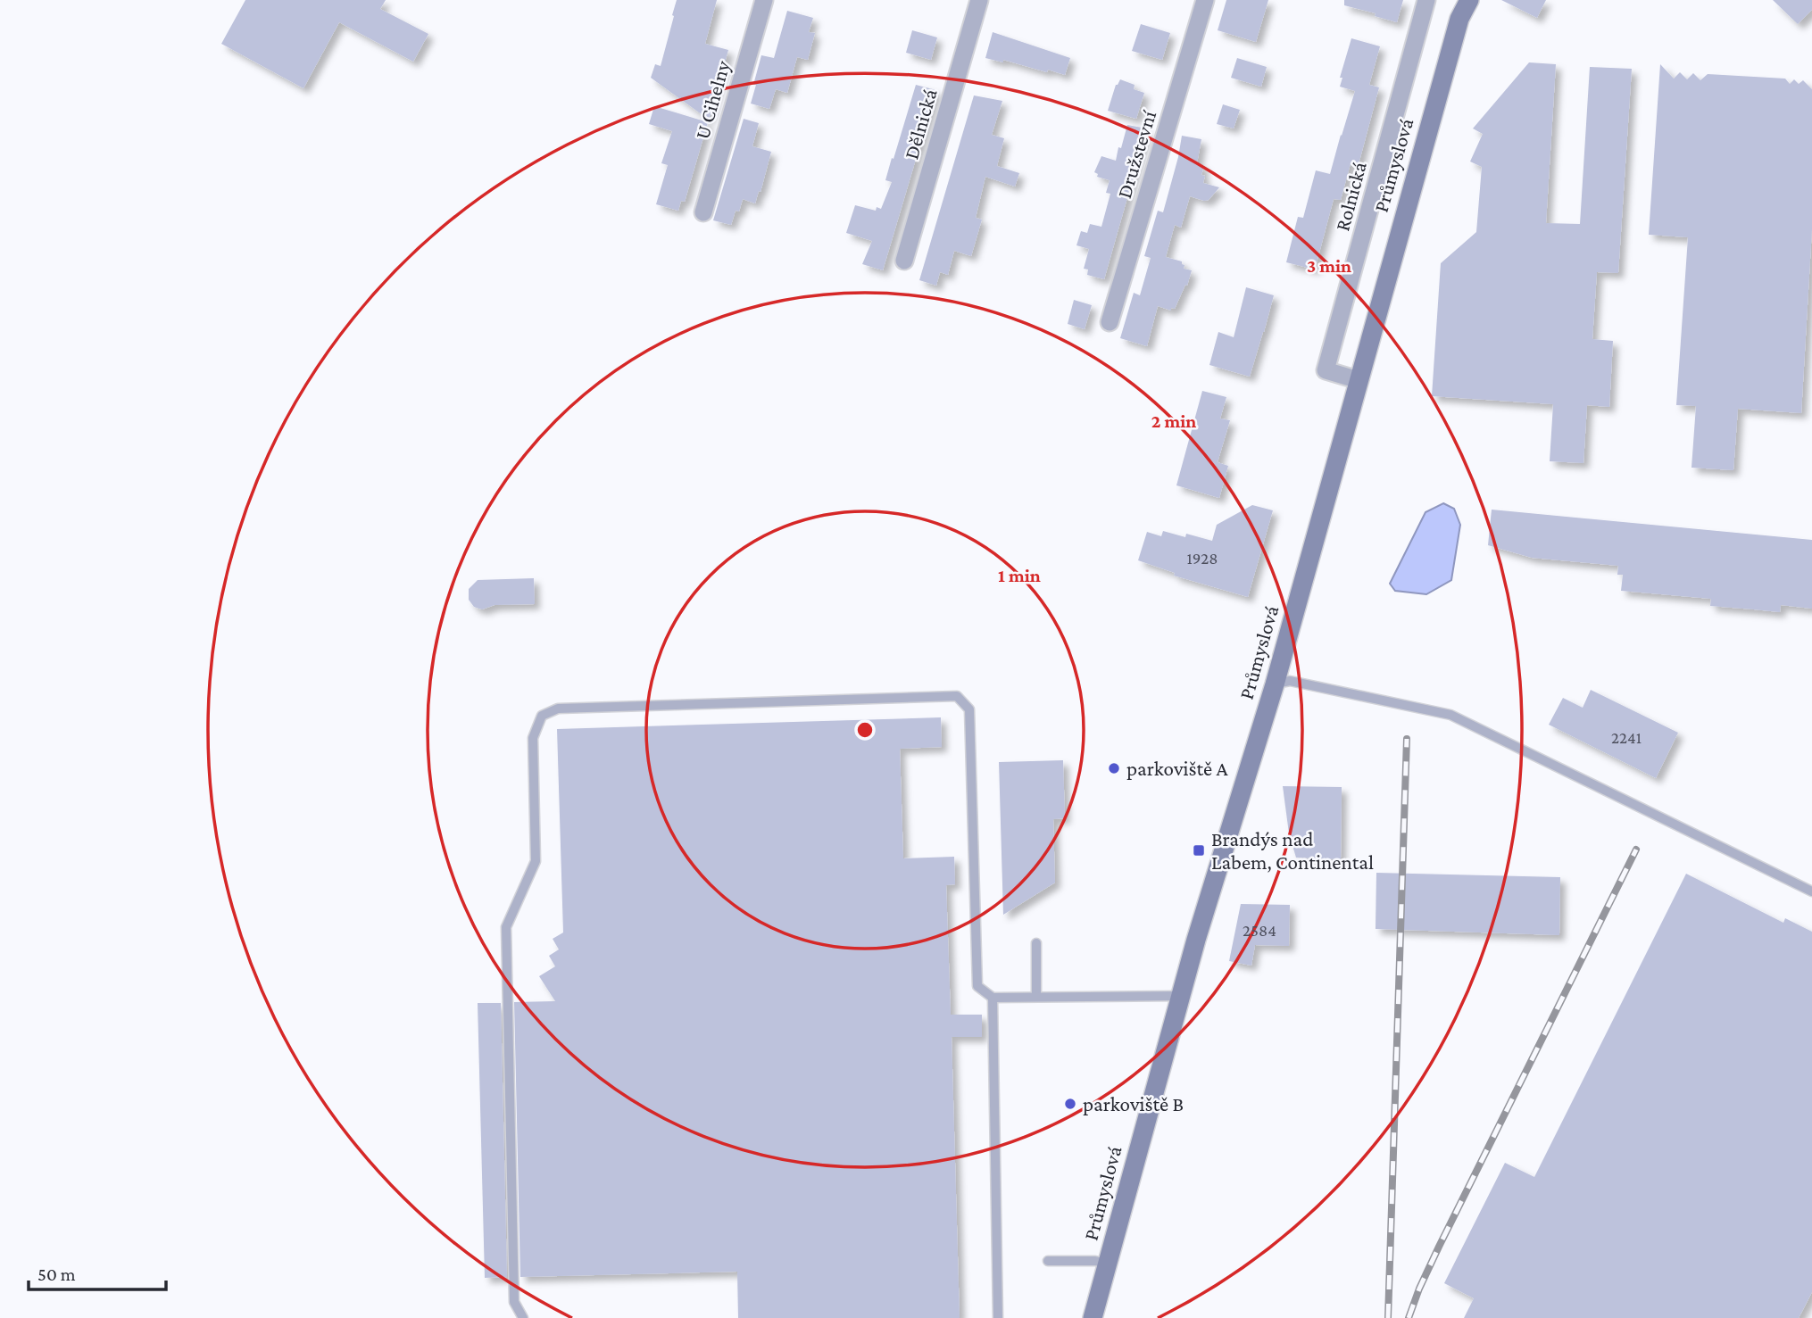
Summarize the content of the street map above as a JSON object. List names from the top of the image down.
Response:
{
  "streets": {
    "main road": ["Průmyslová"],
    "street": [
      "U Cihelny",
      "Dělnická",
      "Družstevní",
      "Rolnická"
    ]
  },
  "crossings": [
    ["Průmyslová", "Rolnická"]
  ],
  "places": {
    "other": ["parkoviště A", "parkoviště B"],
    "transit": ["Brandýs nad Labem, Continental"]
  },
  "house_numbers": ["1928", "2241", "2584"],
  "scale_bar": "50 m",
  "rings": ["3 min", "2 min", "1 min"]
}
